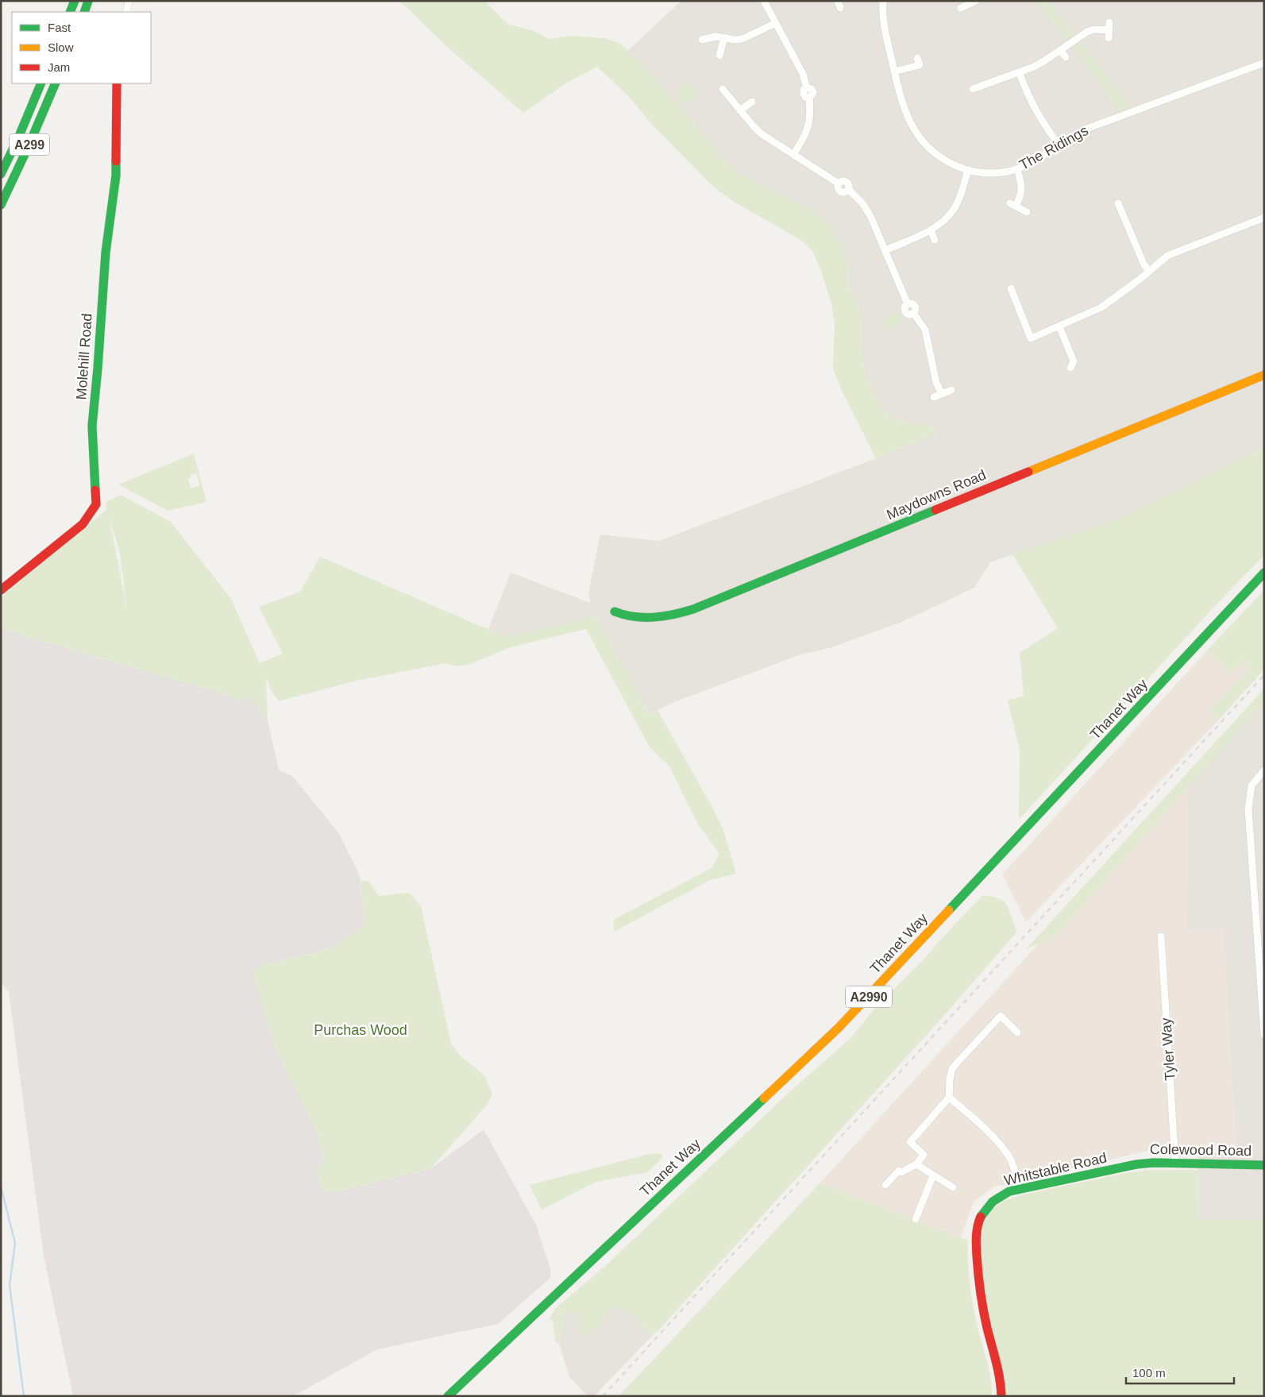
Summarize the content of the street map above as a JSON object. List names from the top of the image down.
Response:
{
  "streets": {
    "main road": [
      "A299",
      "Molehill Road",
      "Maydowns Road",
      "Thanet Way",
      "A2990",
      "Colewood Road",
      "Whitstable Road"
    ],
    "street": ["The Ridings", "Tyler Way"]
  },
  "crossings": [
    ["Tyler Way", "Colewood Road"],
    ["Colewood Road", "Whitstable Road"]
  ],
  "parks": ["Purchas Wood"],
  "legend": ["Fast", "Slow", "Jam"],
  "scale_bar": "100 m"
}
